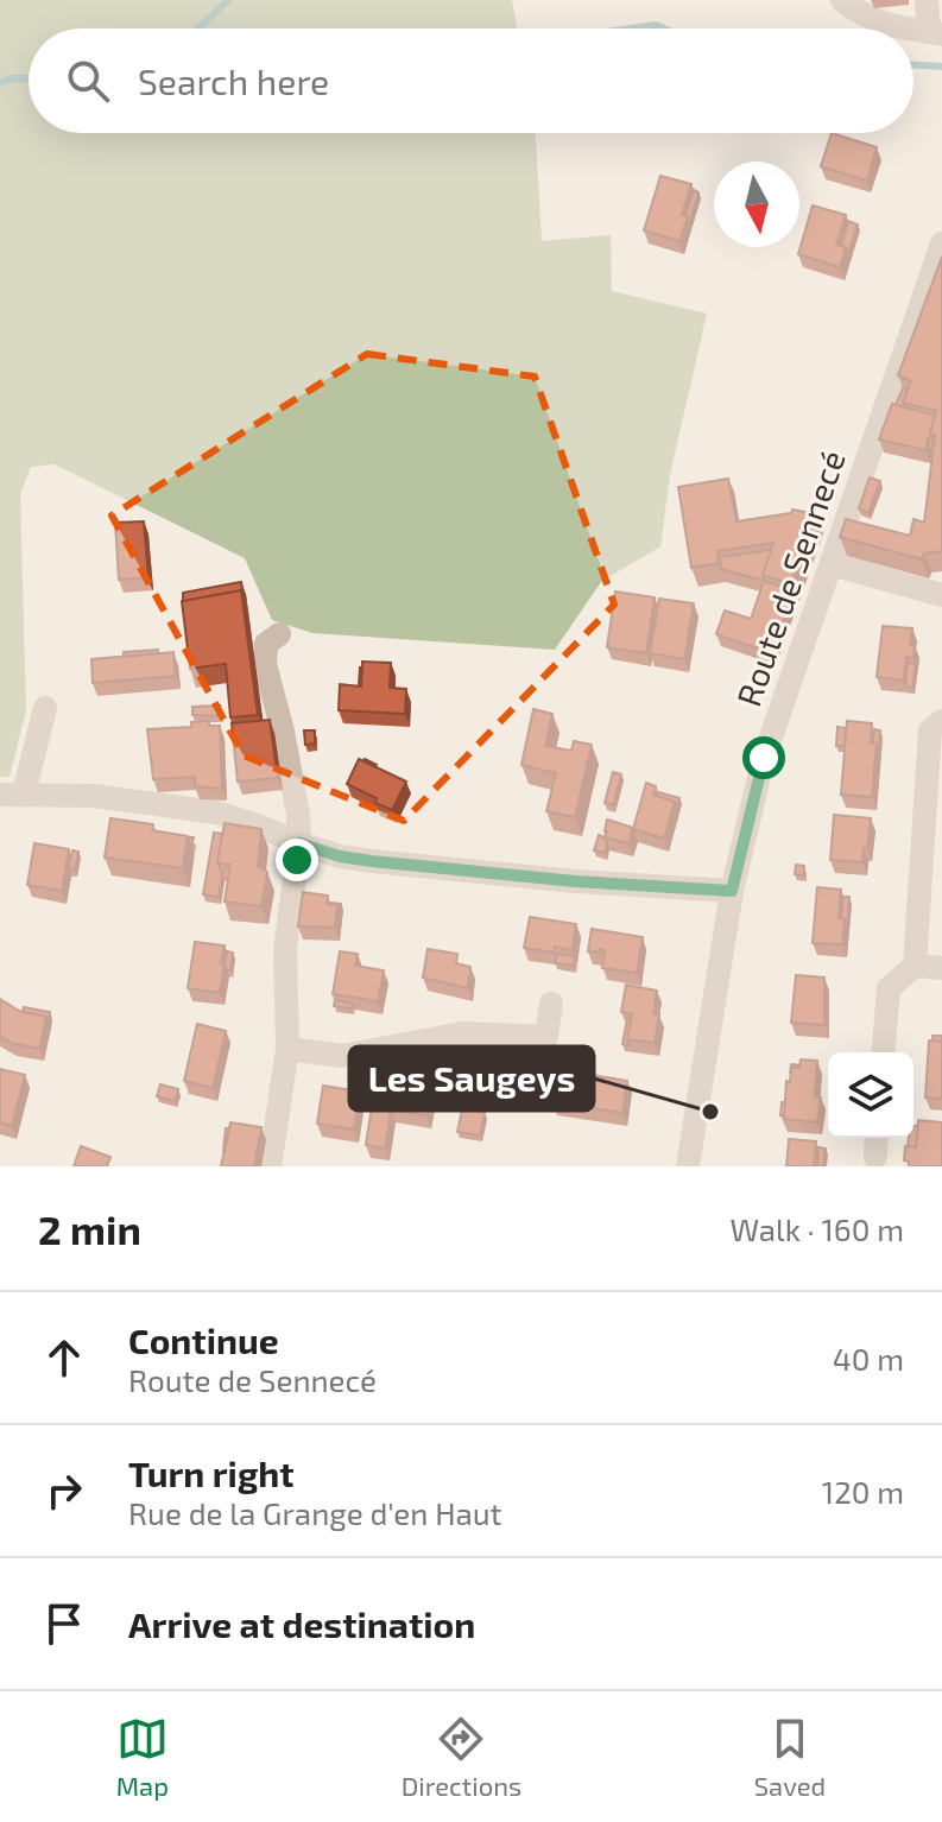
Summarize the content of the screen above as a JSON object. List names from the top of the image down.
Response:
{
  "streets": {
    "street": ["Route de Sennecé"]
  },
  "places": ["Les Saugeys"],
  "north": "bottom",
  "page": {
    "search": "Search here",
    "heading": ["2 min", "Walk · 160 m"],
    "list": [
      ["Continue", "Route de Sennecé", "40 m"],
      ["Turn right", "Rue de la Grange d'en Haut", "120 m"],
      "Arrive at destination"
    ],
    "nav": ["Map", "Directions", "Saved"]
  }
}
